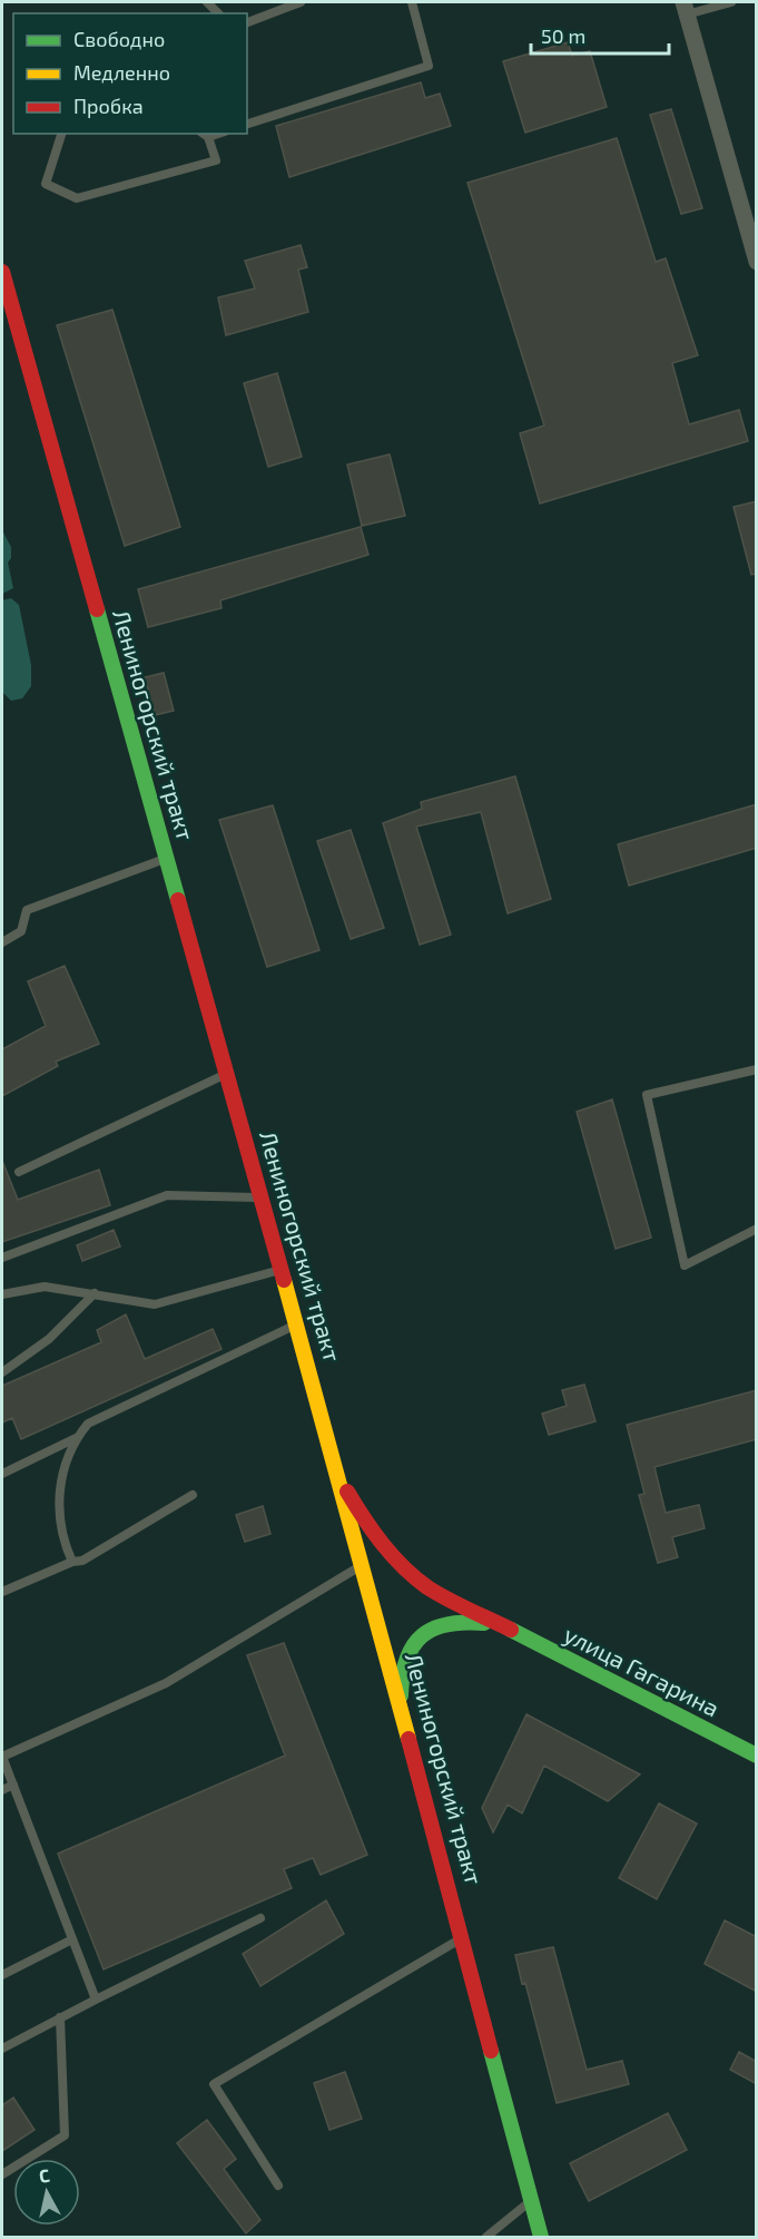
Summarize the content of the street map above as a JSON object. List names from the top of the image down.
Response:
{
  "streets": {
    "main road": ["Лениногорский тракт", "улица Гагарина"]
  },
  "crossings": [
    ["Лениногорский тракт", "улица Гагарина"]
  ],
  "legend": ["Свободно", "Медленно", "Пробка"],
  "scale_bar": "50 m",
  "north": "top"
}
